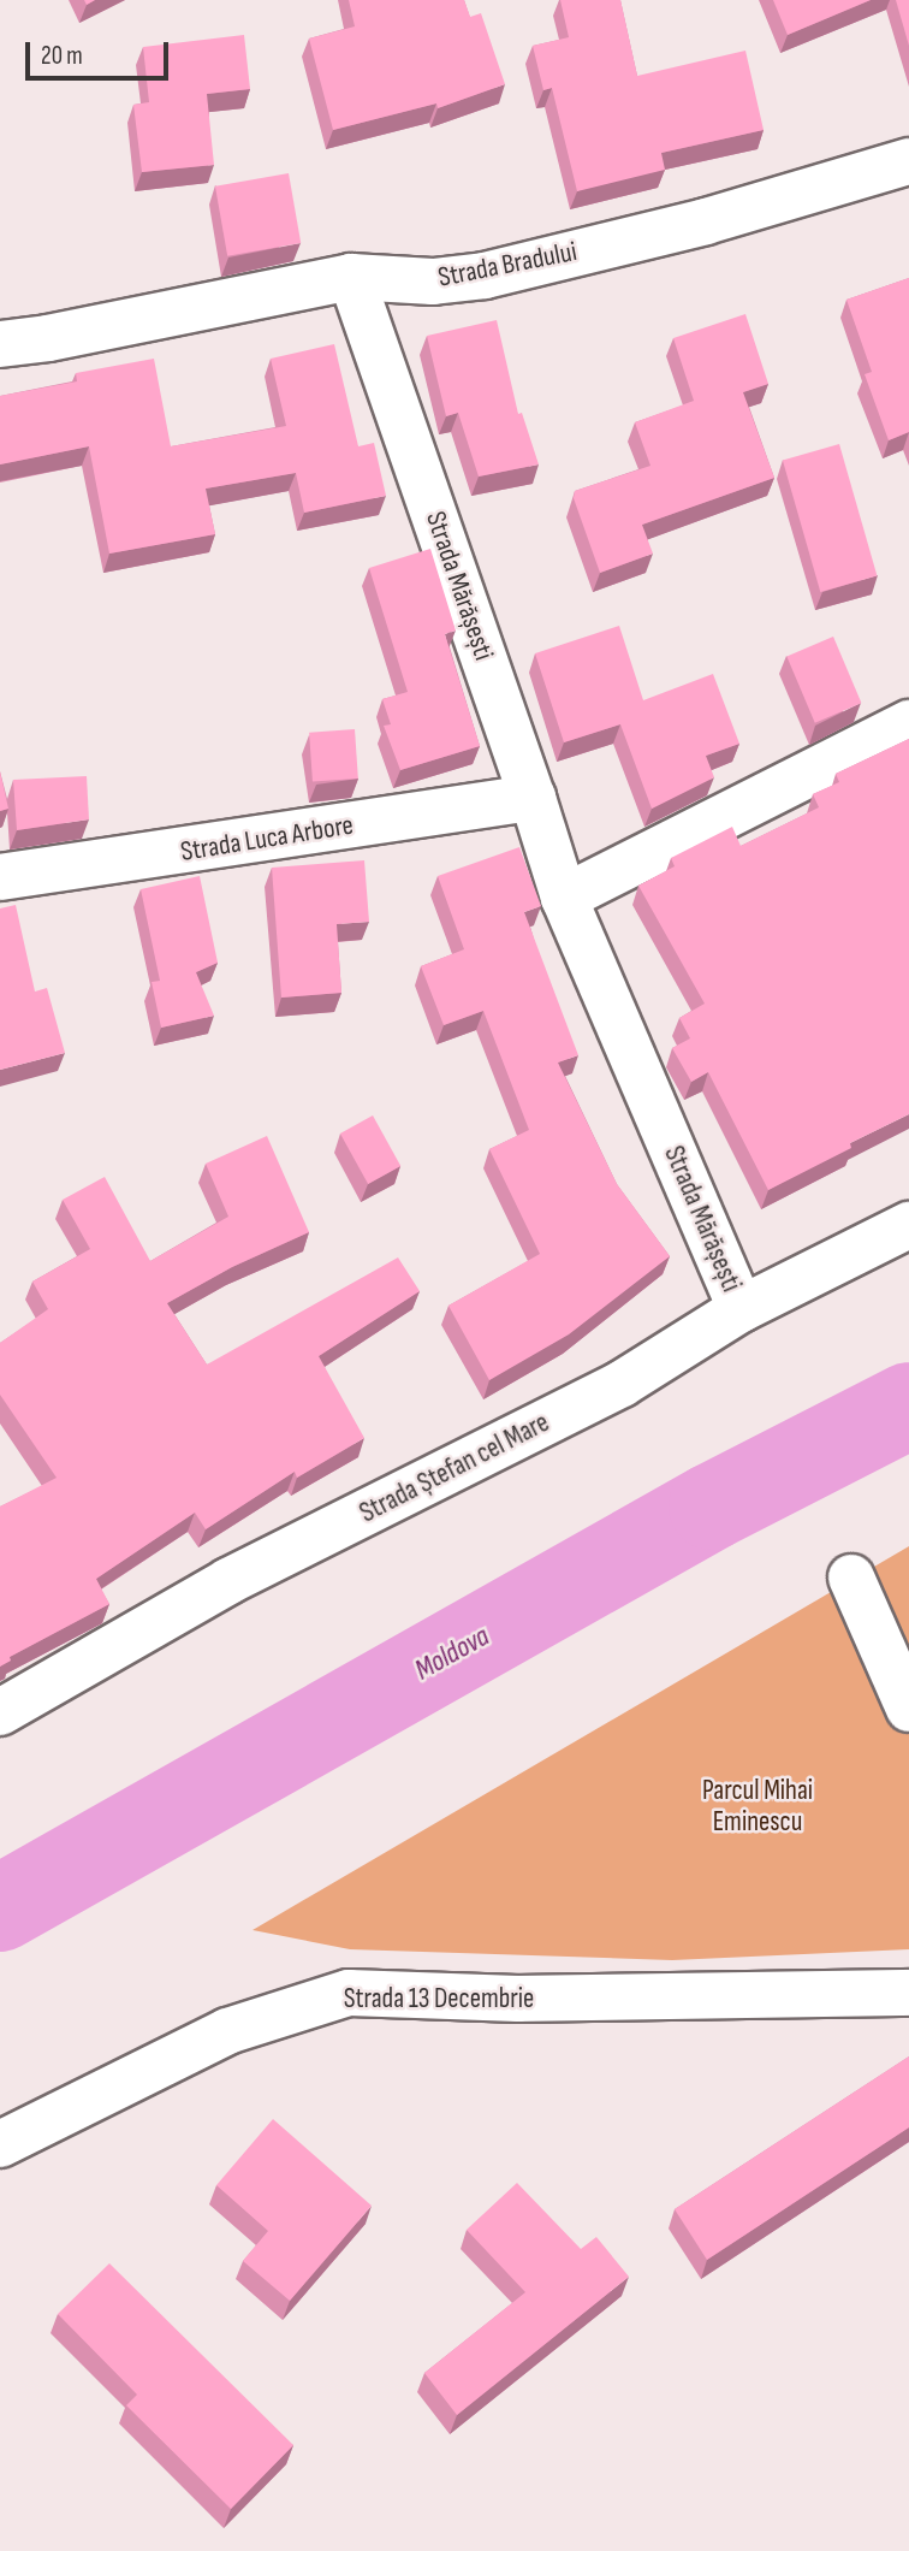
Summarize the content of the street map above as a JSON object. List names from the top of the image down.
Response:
{
  "streets": {
    "street": [
      "Strada Bradului",
      "Strada Mărășești",
      "Strada Luca Arbore",
      "Strada Ștefan cel Mare",
      "Strada 13 Decembrie"
    ]
  },
  "crossings": [
    ["Strada Bradului", "Strada Mărășești"],
    ["Strada Mărășești", "Strada Luca Arbore"],
    ["Strada Mărășești", "Strada Ștefan cel Mare"]
  ],
  "water": ["Moldova"],
  "parks": ["Parcul Mihai Eminescu"],
  "scale_bar": "20 m"
}
